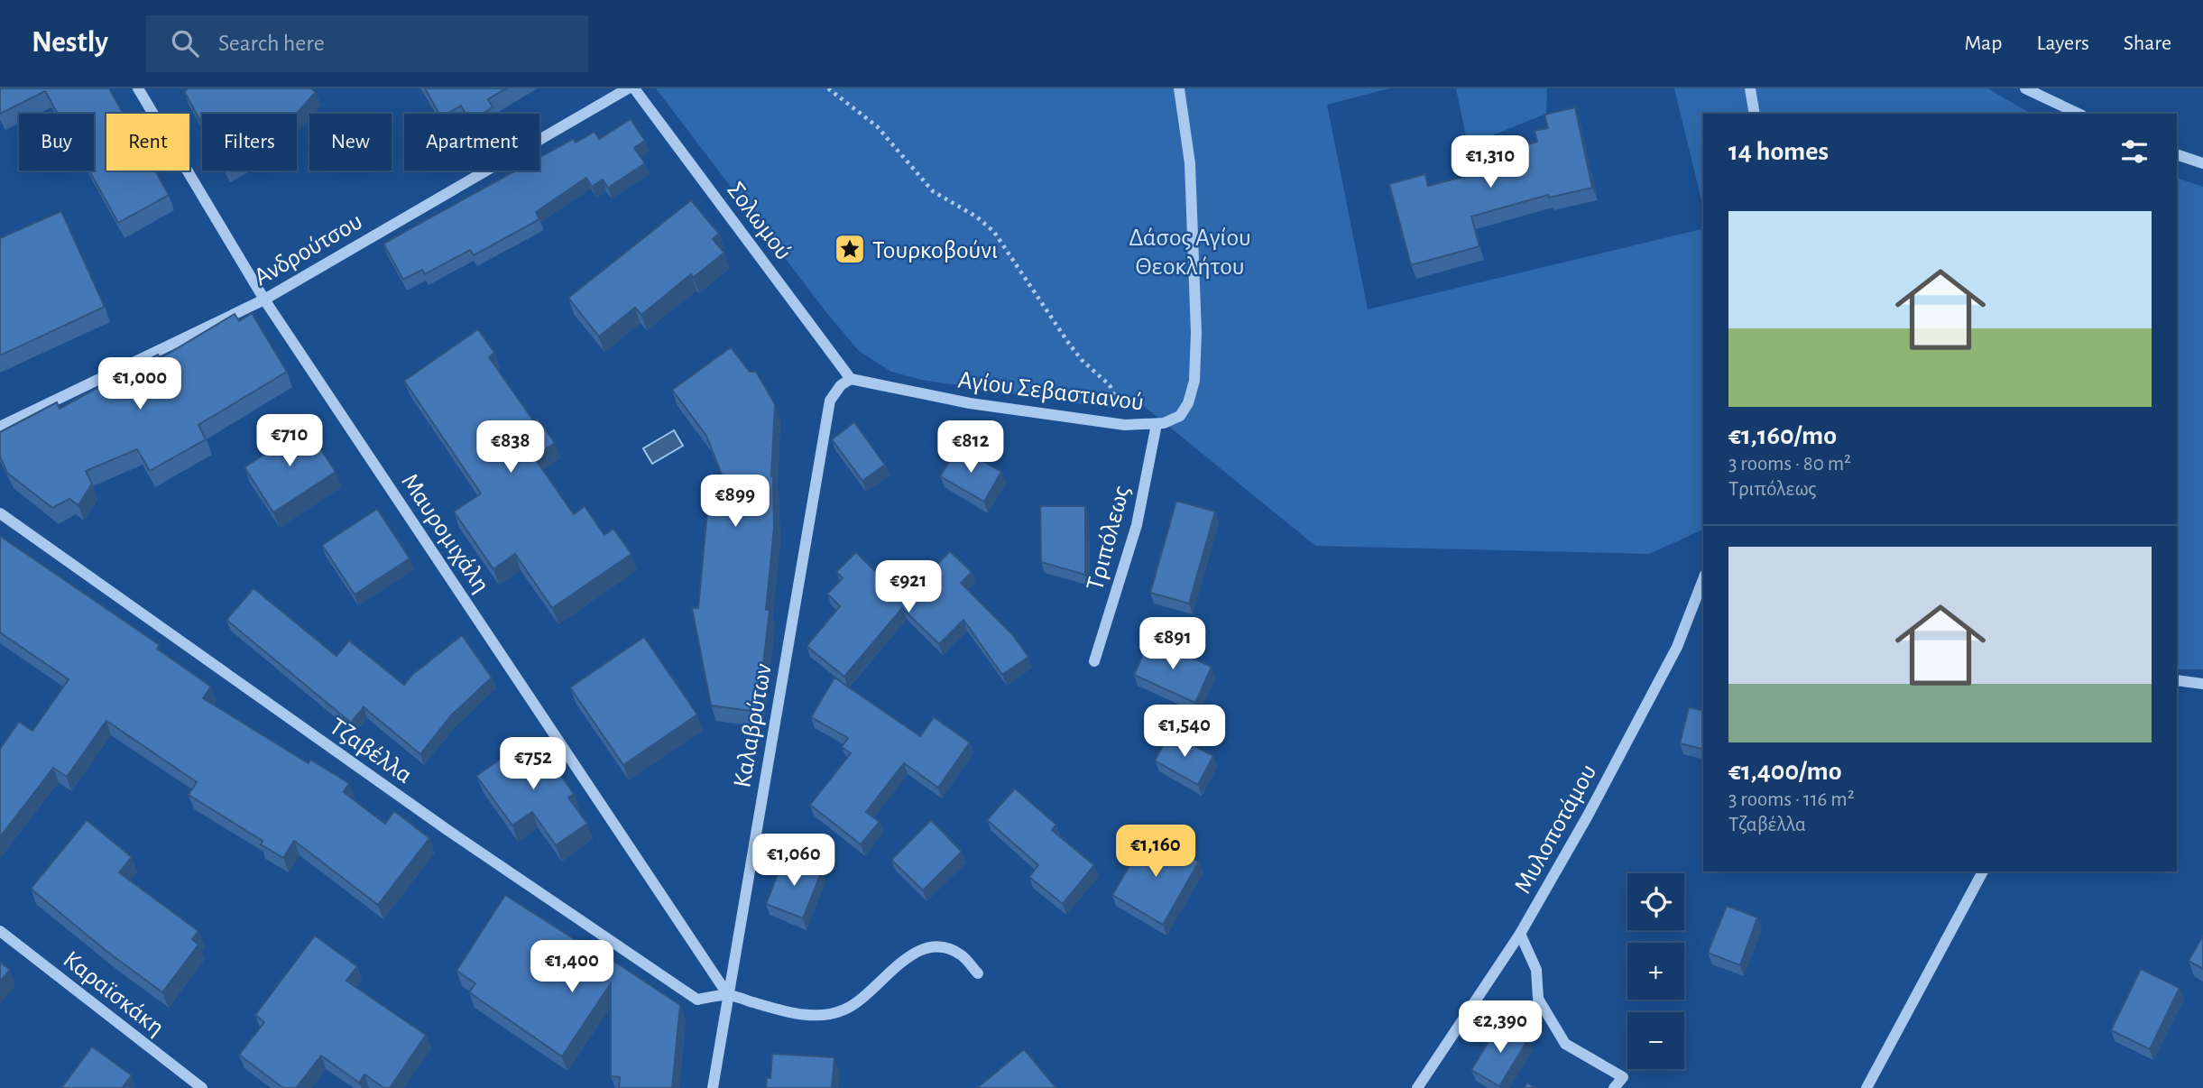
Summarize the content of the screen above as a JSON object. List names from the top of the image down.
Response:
{
  "streets": {
    "street": [
      "Σολωμού",
      "Ανδρούτσου",
      "Αγίου Σεβαστιανού",
      "Μαυρομιχάλη",
      "Τριπόλεως",
      "Καλαβρύτων",
      "Τζαβέλλα",
      "Μυλοποτάμου",
      "Καραϊσκάκη"
    ]
  },
  "crossings": [
    ["Σολωμού", "Αγίου Σεβαστιανού"],
    ["Σολωμού", "Καλαβρύτων"],
    ["Ανδρούτσου", "Μαυρομιχάλη"],
    ["Αγίου Σεβαστιανού", "Τριπόλεως"],
    ["Αγίου Σεβαστιανού", "Καλαβρύτων"],
    ["Μαυρομιχάλη", "Καλαβρύτων"],
    ["Μαυρομιχάλη", "Τζαβέλλα"],
    ["Καλαβρύτων", "Τζαβέλλα"]
  ],
  "parks": ["Δάσος Αγίου Θεοκλήτου"],
  "places": {
    "place": ["Τουρκοβούνι"]
  },
  "page": {
    "header": "Nestly",
    "search": "Search here",
    "nav": ["Map", "Layers", "Share"],
    "chip": [
      "Buy",
      "Rent",
      "Filters",
      "New",
      "Apartment"
    ],
    "heading": "14 homes",
    "price": [
      "€1,310",
      "€1,000",
      "€710",
      "€838",
      "€812",
      "€899",
      "€921",
      "€891",
      "€1,540",
      "€752",
      "€1,160",
      "€1,060",
      "€1,400",
      "€2,390"
    ],
    "list": [
      {
        "name": "€1,160/mo",
        "note": "3 rooms · 80 m² · Τριπόλεως"
      },
      {
        "name": "€1,400/mo",
        "note": "3 rooms · 116 m² · Τζαβέλλα"
      }
    ],
    "map_buttons": ["+", "−"]
  }
}
